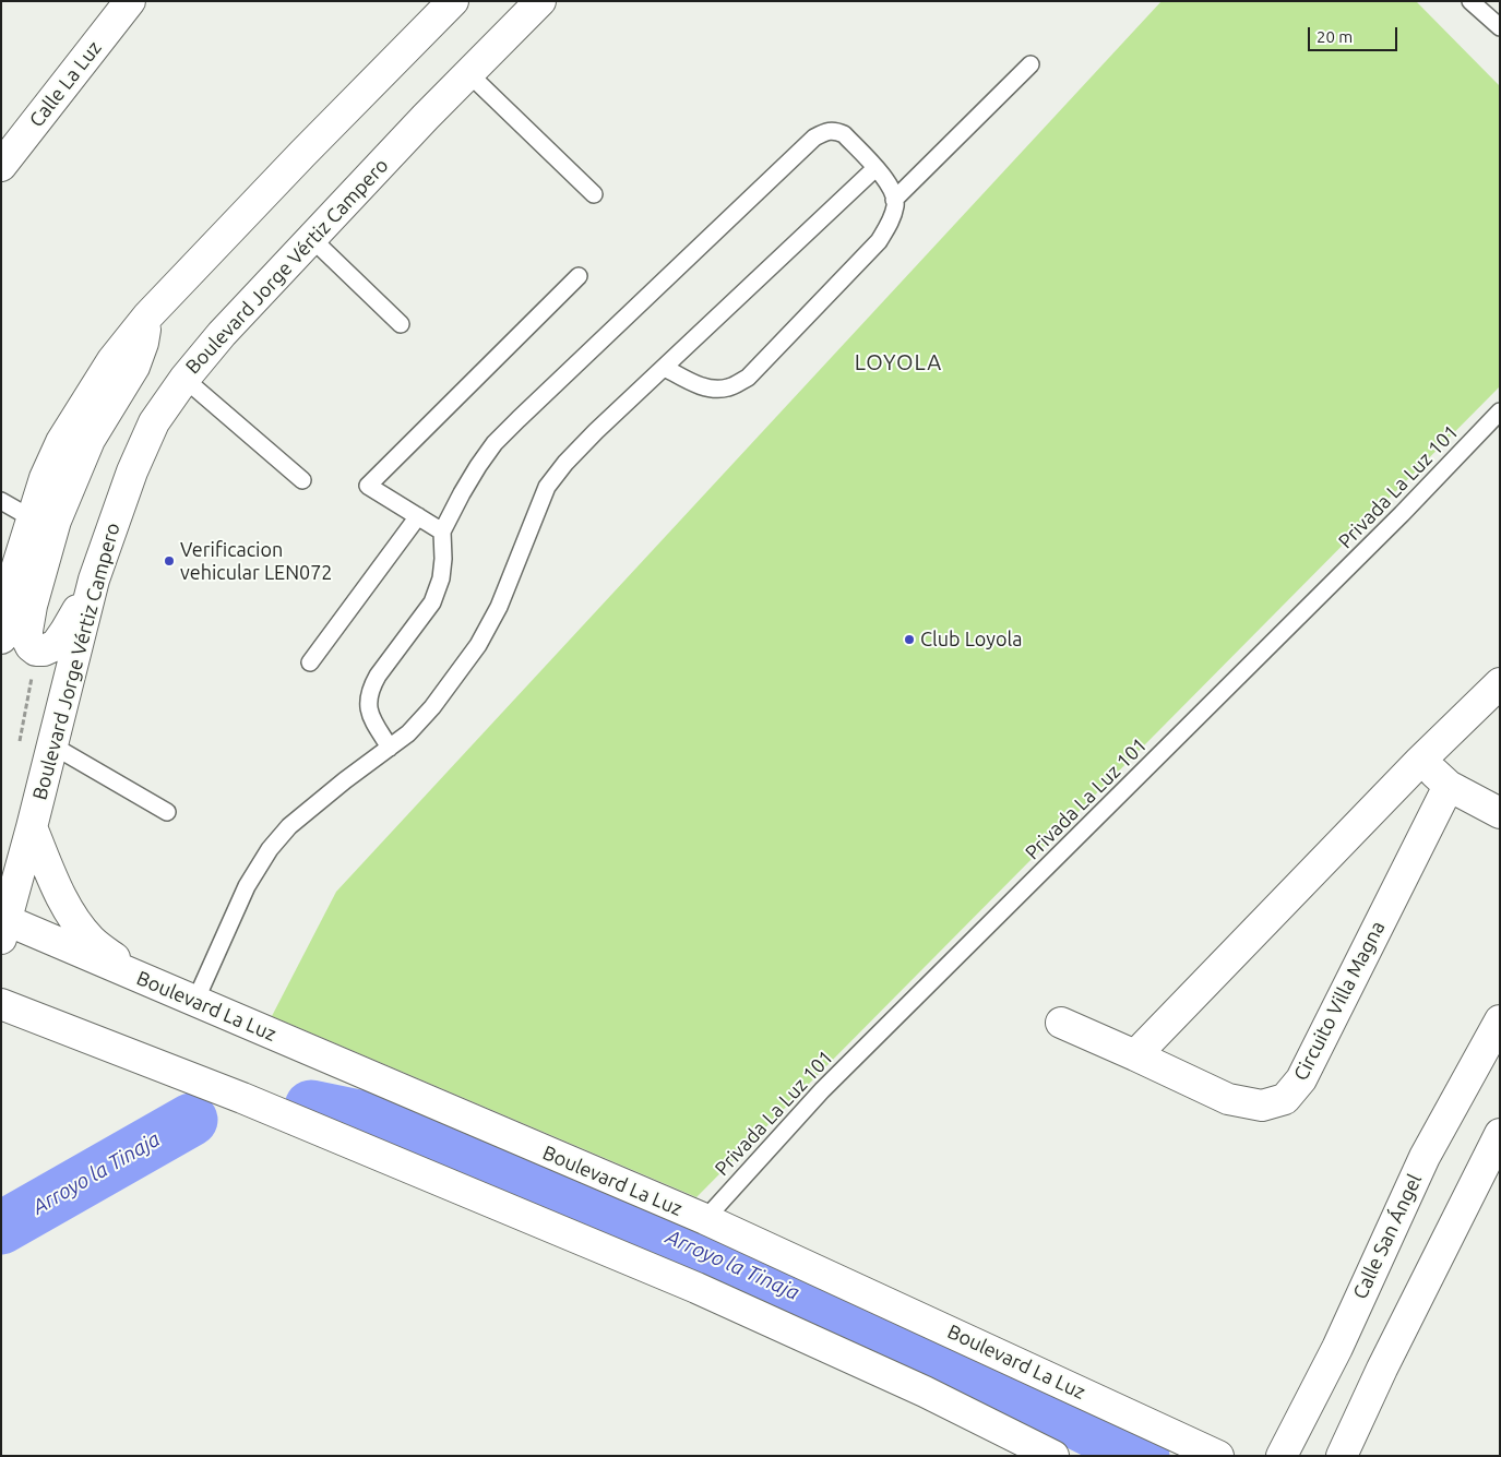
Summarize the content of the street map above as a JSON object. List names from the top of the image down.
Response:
{
  "streets": {
    "main road": [
      "Calle La Luz",
      "Boulevard Jorge Vértiz Campero",
      "Circuito Villa Magna",
      "Boulevard La Luz",
      "Calle San Ángel"
    ],
    "lane": ["Privada La Luz 101"]
  },
  "crossings": [
    ["Boulevard Jorge Vértiz Campero", "Boulevard La Luz"],
    ["Privada La Luz 101", "Boulevard La Luz"]
  ],
  "districts": ["LOYOLA"],
  "water": ["Arroyo la Tinaja"],
  "places": ["Verificacion vehicular LEN072", "Club Loyola"],
  "scale_bar": "20 m"
}
